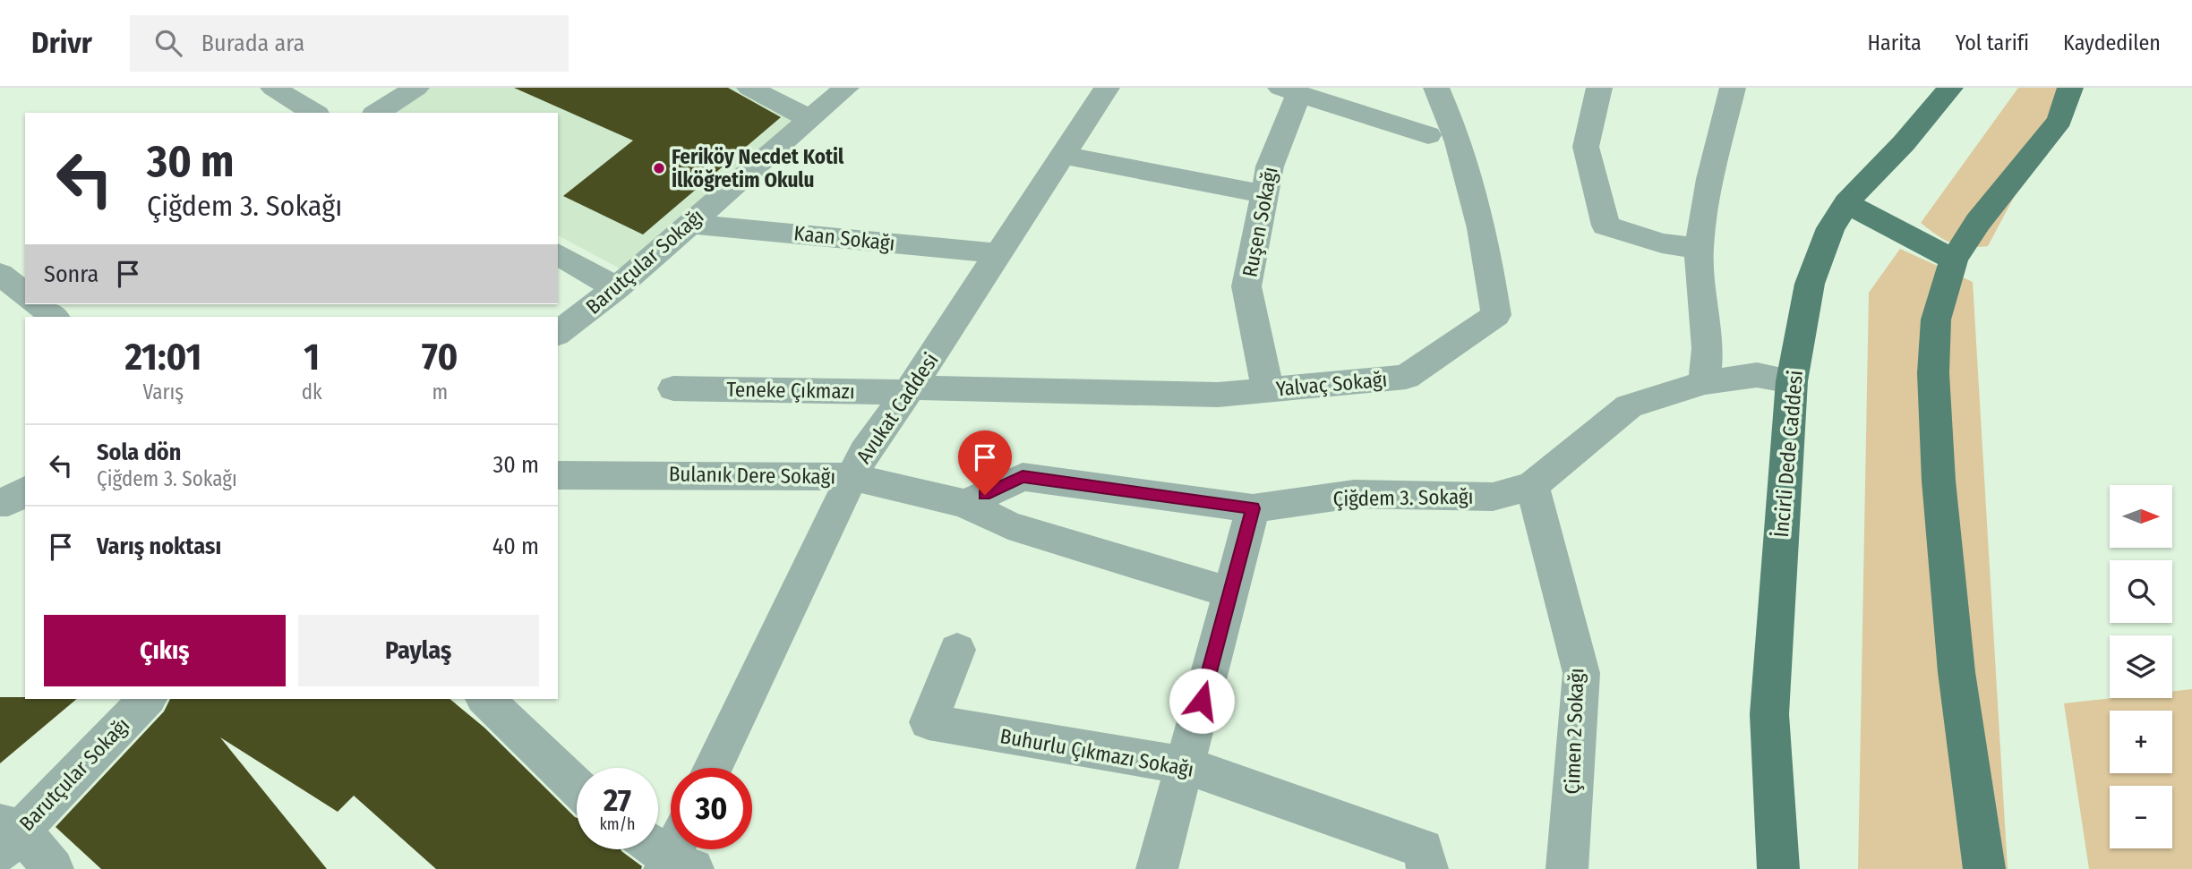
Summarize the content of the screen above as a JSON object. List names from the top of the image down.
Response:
{
  "streets": {
    "main road": ["İncirli Dede Caddesi"],
    "street": [
      "Ruşen Sokağı",
      "Kaan Sokağı",
      "Barutçular Sokağı",
      "Yalvaç Sokağı",
      "Teneke Çıkmazı",
      "Avukat Caddesi",
      "Bulanık Dere Sokağı",
      "Çiğdem 3. Sokağı",
      "Çimen 2 Sokağı",
      "Buhurlu Çıkmazı Sokağı"
    ]
  },
  "crossings": [
    ["Ruşen Sokağı", "Yalvaç Sokağı"],
    ["Kaan Sokağı", "Barutçular Sokağı"],
    ["Kaan Sokağı", "Avukat Caddesi"],
    ["Yalvaç Sokağı", "Teneke Çıkmazı"],
    ["Yalvaç Sokağı", "Avukat Caddesi"],
    ["Teneke Çıkmazı", "Avukat Caddesi"],
    ["Avukat Caddesi", "Bulanık Dere Sokağı"],
    ["İncirli Dede Caddesi", "Çiğdem 3. Sokağı"],
    ["Bulanık Dere Sokağı", "Çiğdem 3. Sokağı"],
    ["Çiğdem 3. Sokağı", "Çimen 2 Sokağı"]
  ],
  "places": ["Feriköy Necdet Kotil İlköğretim Okulu"],
  "north": "right",
  "page": {
    "header": "Drivr",
    "search": "Burada ara",
    "nav": ["Harita", "Yol tarifi", "Kaydedilen"],
    "turn": ["30 m", "Çiğdem 3. Sokağı"],
    "then": "Sonra",
    "eta": [
      "21:01",
      "Varış",
      "1",
      "dk",
      "70",
      "m"
    ],
    "list": [
      {
        "name": "Sola dön",
        "note": "Çiğdem 3. Sokağı",
        "value": "30 m"
      },
      {
        "name": "Varış noktası",
        "value": "40 m"
      }
    ],
    "map_buttons": ["+", "−"],
    "buttons": ["Çıkış", "Paylaş"],
    "speed": "27 km/h",
    "limit": "30"
  }
}
